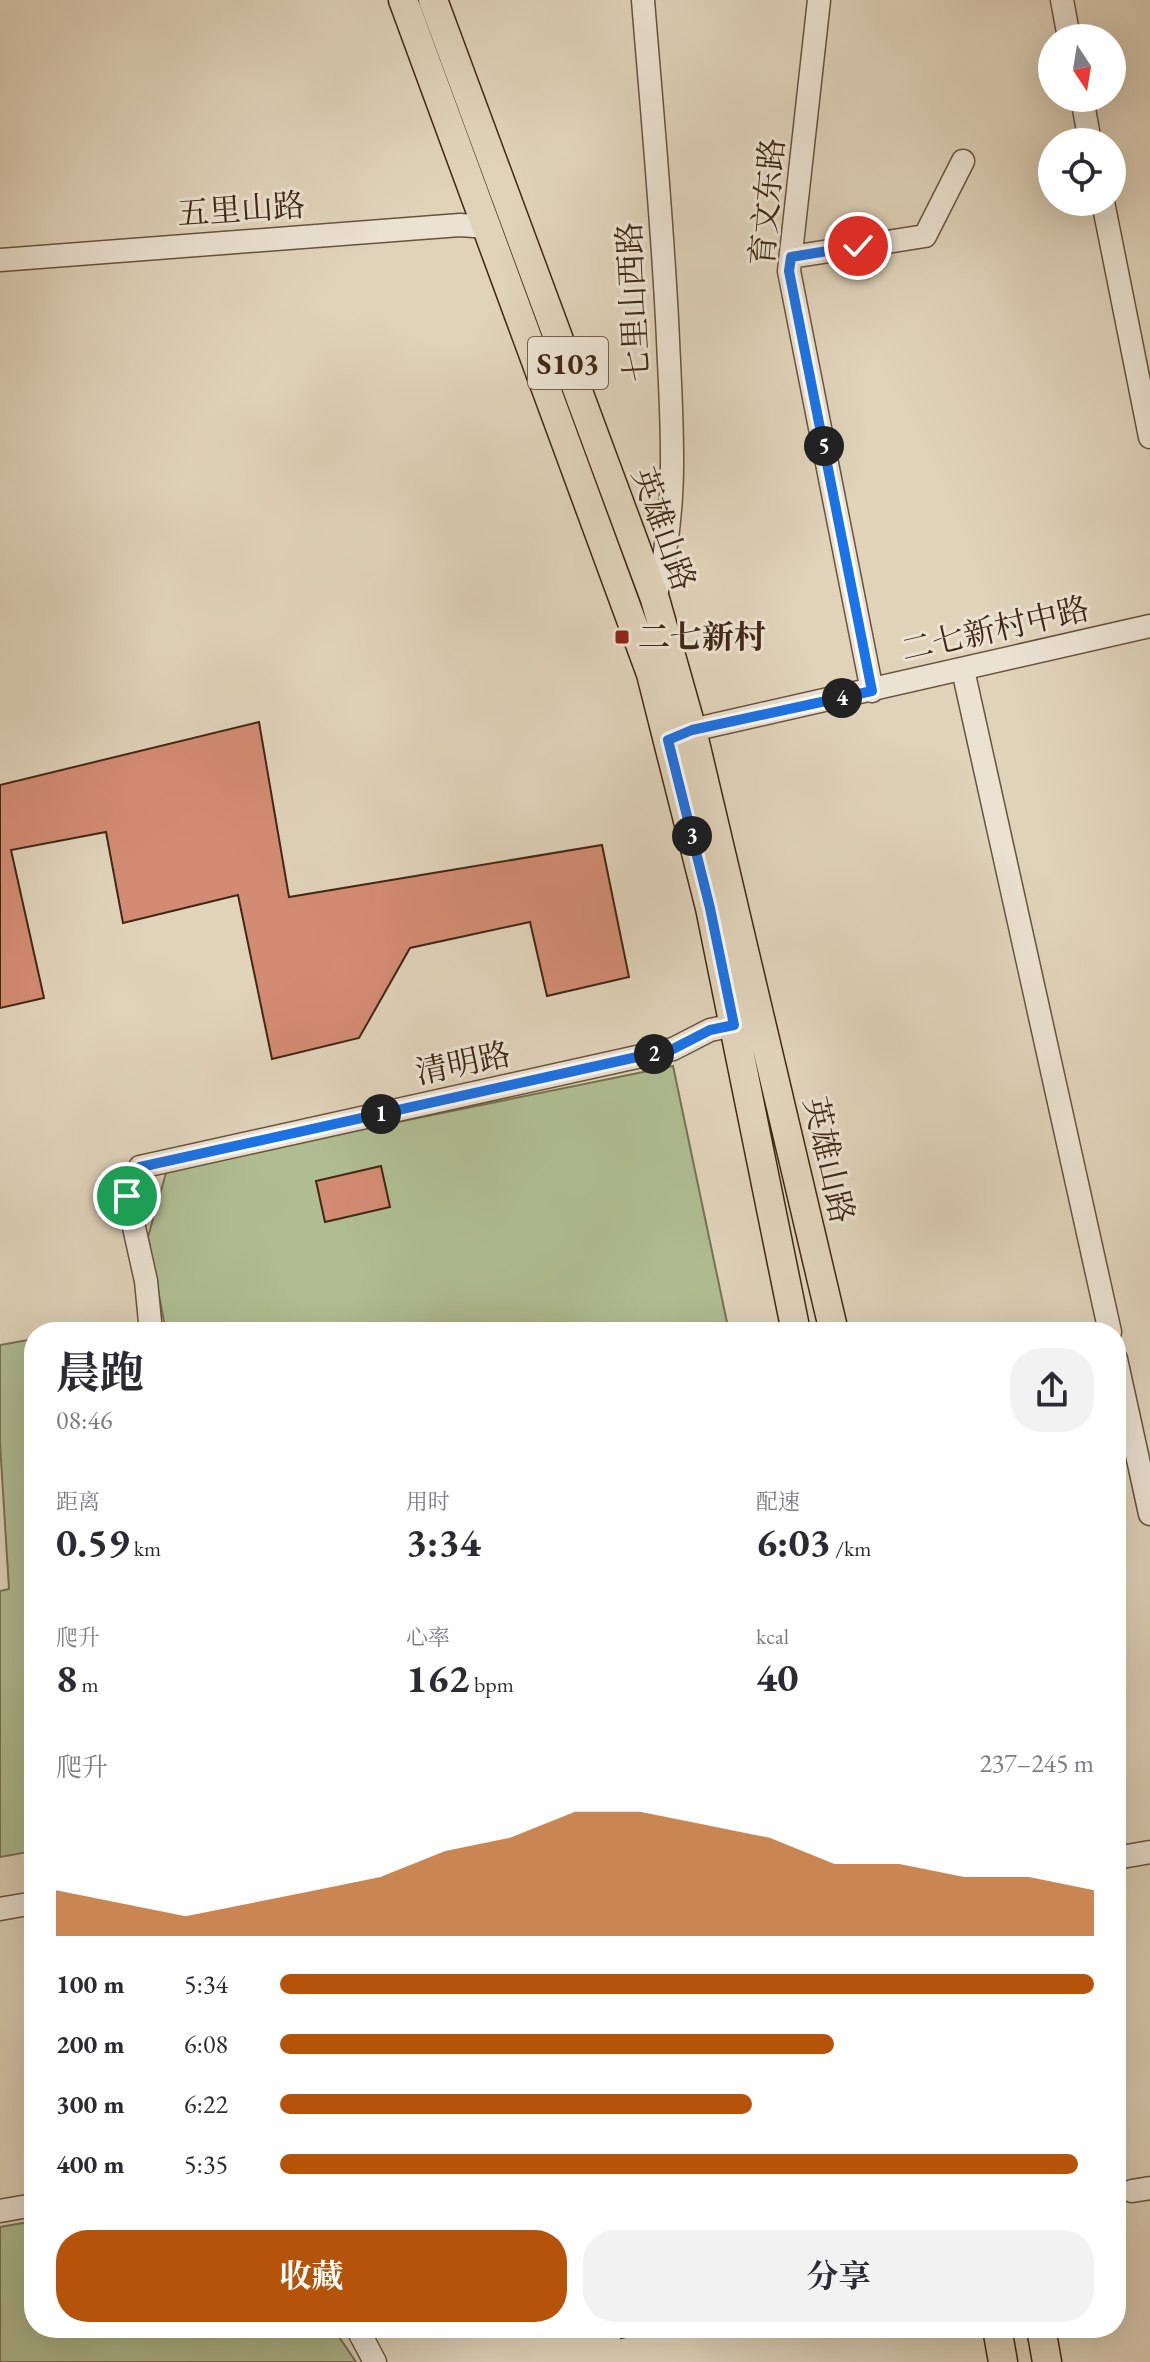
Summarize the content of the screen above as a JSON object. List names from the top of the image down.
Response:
{
  "streets": {
    "main road": ["S103", "英雄山路"],
    "street": [
      "育文东路",
      "五里山路",
      "七里山西路",
      "二七新村中路",
      "清明路"
    ]
  },
  "crossings": [
    ["育文东路", "二七新村中路"],
    ["五里山路", "英雄山路"],
    ["七里山西路", "英雄山路"],
    ["英雄山路", "二七新村中路"],
    ["英雄山路", "清明路"]
  ],
  "places": {
    "transit": ["二七新村"]
  },
  "north": "bottom",
  "page": {
    "pins": [
      "5",
      "4",
      "3",
      "2",
      "1"
    ],
    "heading": ["晨跑", "08:46"],
    "stats": [
      ["距离", "0.59 km"],
      ["用时", "3:34"],
      ["配速", "6:03 /km"],
      ["爬升", "8 m"],
      ["心率", "162 bpm"],
      ["kcal", "40"]
    ],
    "chart": ["爬升", "237–245 m"],
    "list": [
      {
        "name": "100 m",
        "note": "5:34"
      },
      {
        "name": "200 m",
        "note": "6:08"
      },
      {
        "name": "300 m",
        "note": "6:22"
      },
      {
        "name": "400 m",
        "note": "5:35"
      }
    ],
    "buttons": ["收藏", "分享"]
  }
}
